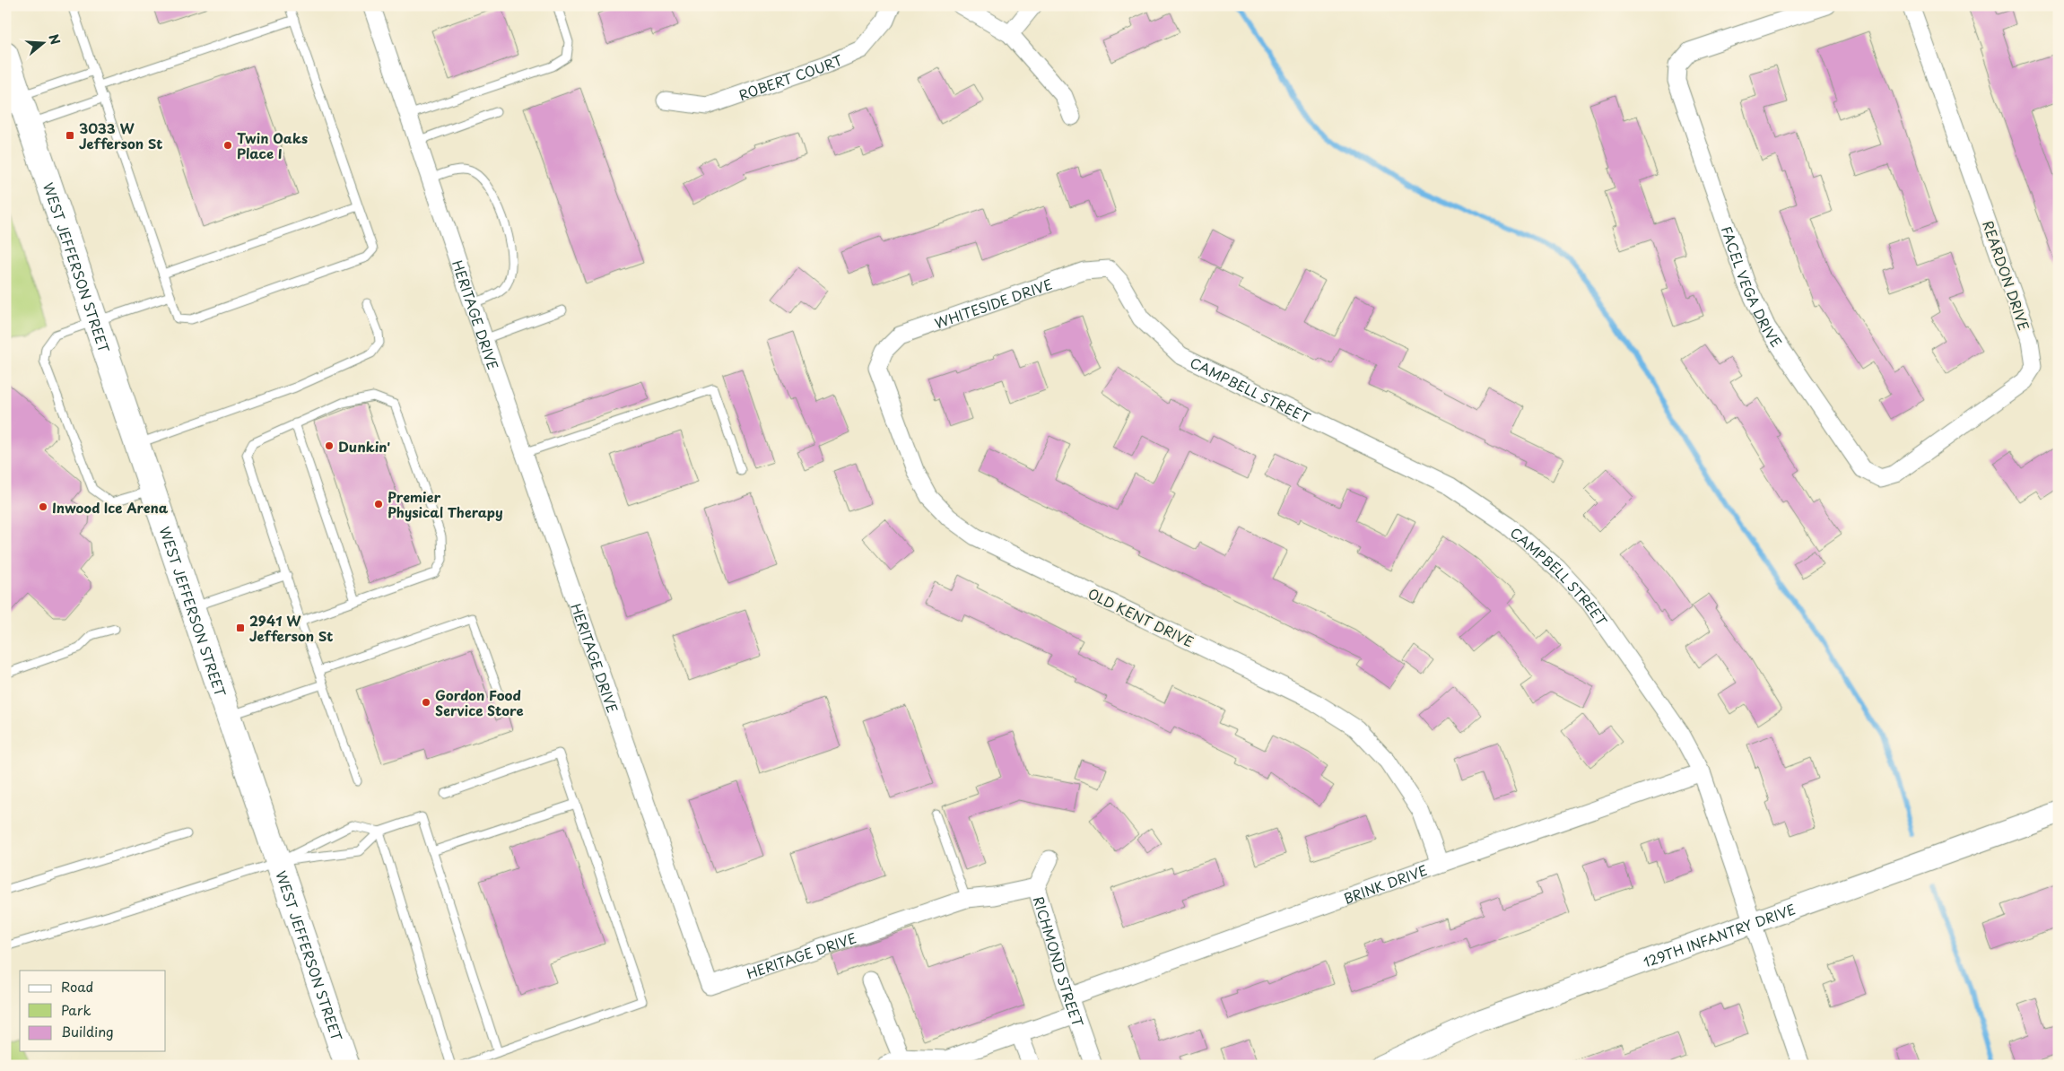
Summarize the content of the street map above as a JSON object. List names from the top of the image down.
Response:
{
  "streets": {
    "main road": ["WEST JEFFERSON STREET"],
    "street": [
      "ROBERT COURT",
      "REARDON DRIVE",
      "FACEL VEGA DRIVE",
      "WHITESIDE DRIVE",
      "HERITAGE DRIVE",
      "CAMPBELL STREET",
      "OLD KENT DRIVE",
      "BRINK DRIVE",
      "129TH INFANTRY DRIVE",
      "RICHMOND STREET"
    ]
  },
  "crossings": [
    ["REARDON DRIVE", "FACEL VEGA DRIVE"],
    ["WHITESIDE DRIVE", "CAMPBELL STREET"],
    ["WHITESIDE DRIVE", "OLD KENT DRIVE"],
    ["HERITAGE DRIVE", "RICHMOND STREET"],
    ["CAMPBELL STREET", "BRINK DRIVE"],
    ["CAMPBELL STREET", "129TH INFANTRY DRIVE"],
    ["OLD KENT DRIVE", "BRINK DRIVE"],
    ["BRINK DRIVE", "RICHMOND STREET"]
  ],
  "places": {
    "transit": ["3033 W Jefferson St", "2941 W Jefferson St"],
    "other": [
      "Twin Oaks Place I",
      "Dunkin'",
      "Premier Physical Therapy",
      "Inwood Ice Arena",
      "Gordon Food Service Store"
    ]
  },
  "legend": ["Road", "Park", "Building"],
  "north": "right"
}
